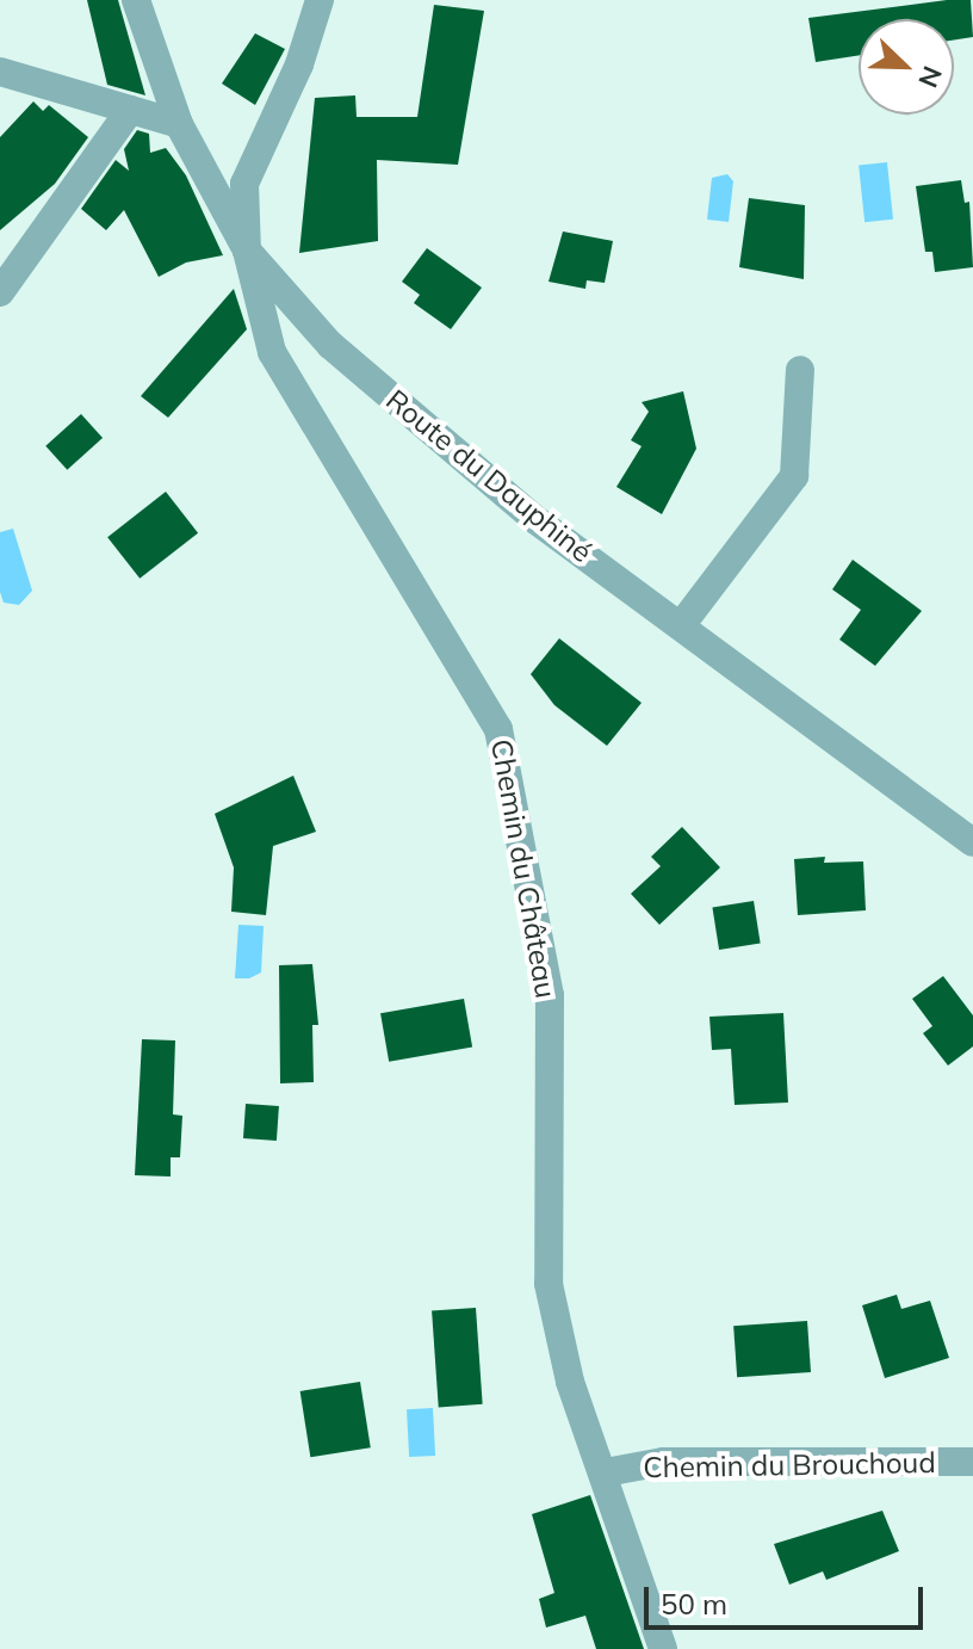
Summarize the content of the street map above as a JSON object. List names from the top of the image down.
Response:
{
  "streets": {
    "street": ["Route du Dauphiné", "Chemin du Château", "Chemin du Brouchoud"]
  },
  "crossings": [
    ["Route du Dauphiné", "Chemin du Château"],
    ["Chemin du Château", "Chemin du Brouchoud"]
  ],
  "scale_bar": "50 m",
  "north": "bottom right"
}
